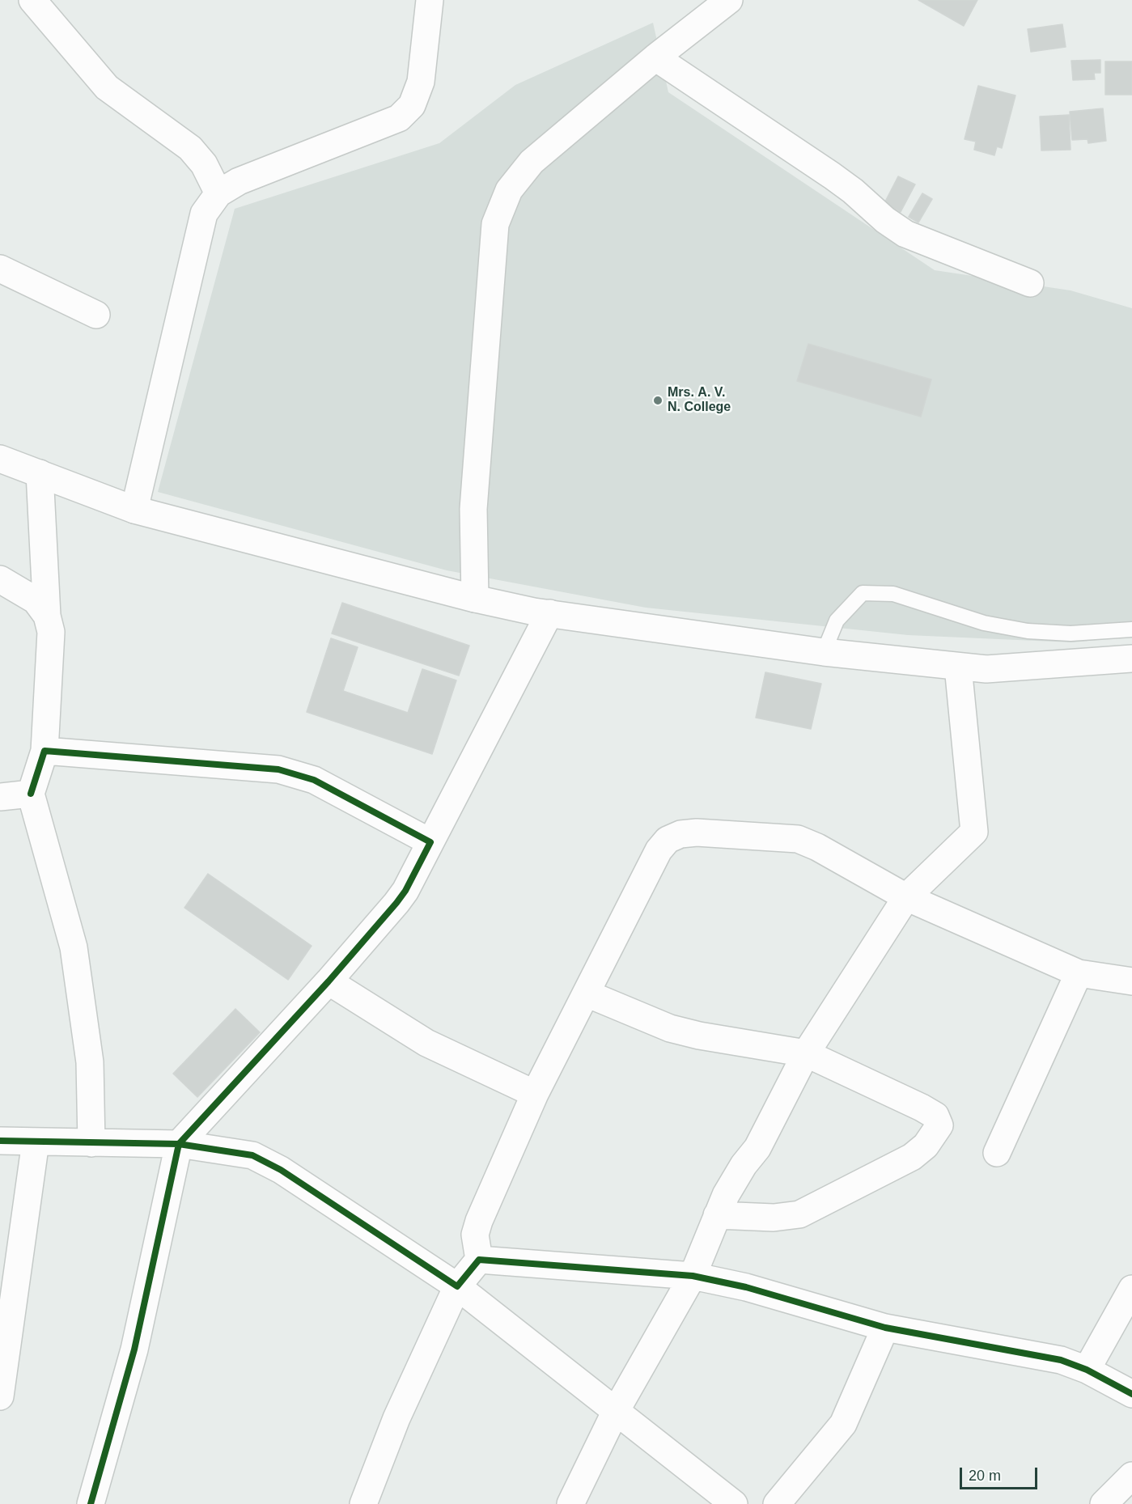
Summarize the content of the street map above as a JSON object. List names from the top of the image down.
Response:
{
  "places": ["Mrs. A. V. N. College"],
  "scale_bar": "20 m"
}
